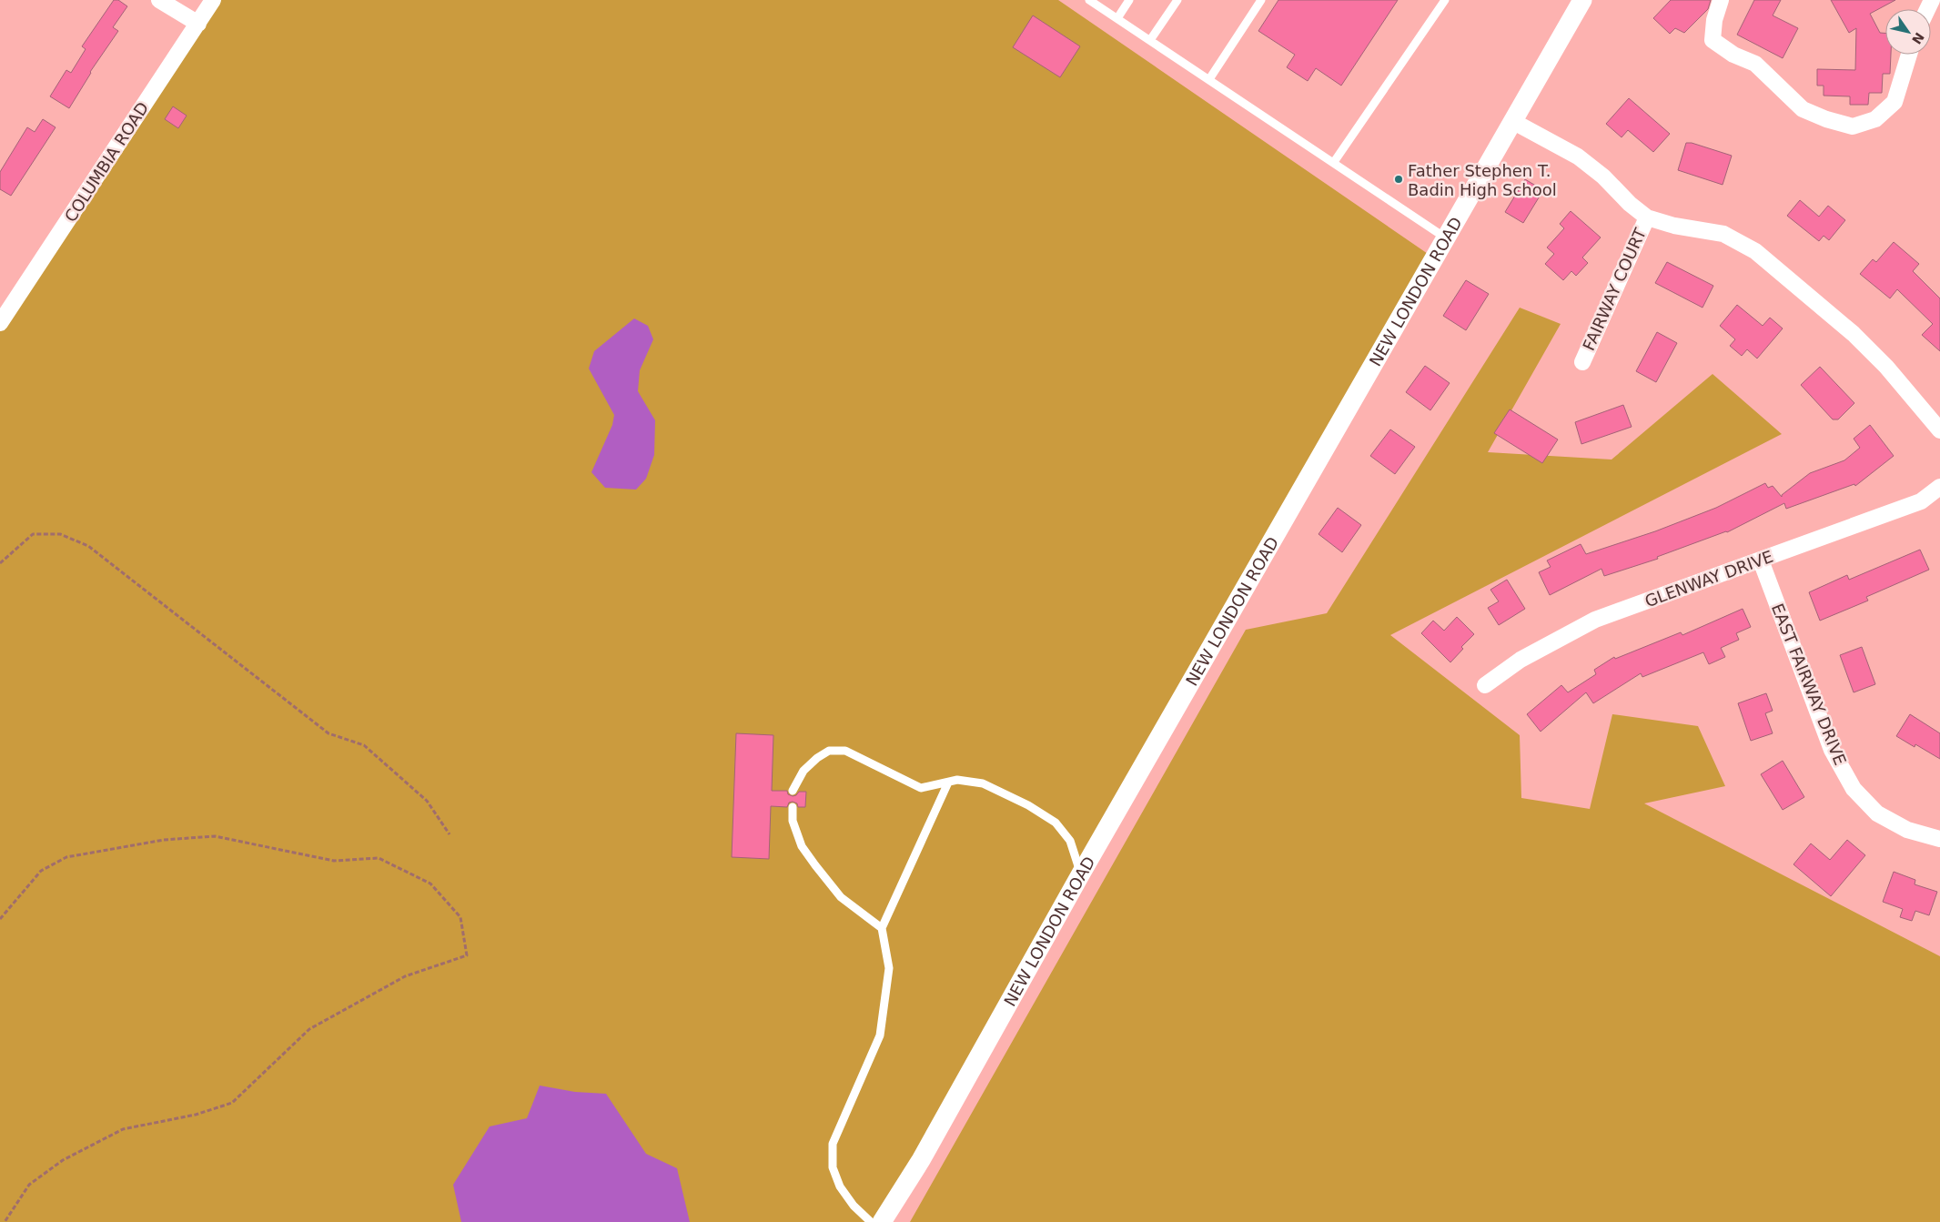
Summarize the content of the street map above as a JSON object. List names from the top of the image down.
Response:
{
  "streets": {
    "street": [
      "COLUMBIA ROAD",
      "FAIRWAY COURT",
      "NEW LONDON ROAD",
      "GLENWAY DRIVE",
      "EAST FAIRWAY DRIVE"
    ]
  },
  "crossings": [
    ["GLENWAY DRIVE", "EAST FAIRWAY DRIVE"]
  ],
  "places": ["Father Stephen T. Badin High School"],
  "north": "bottom right"
}
